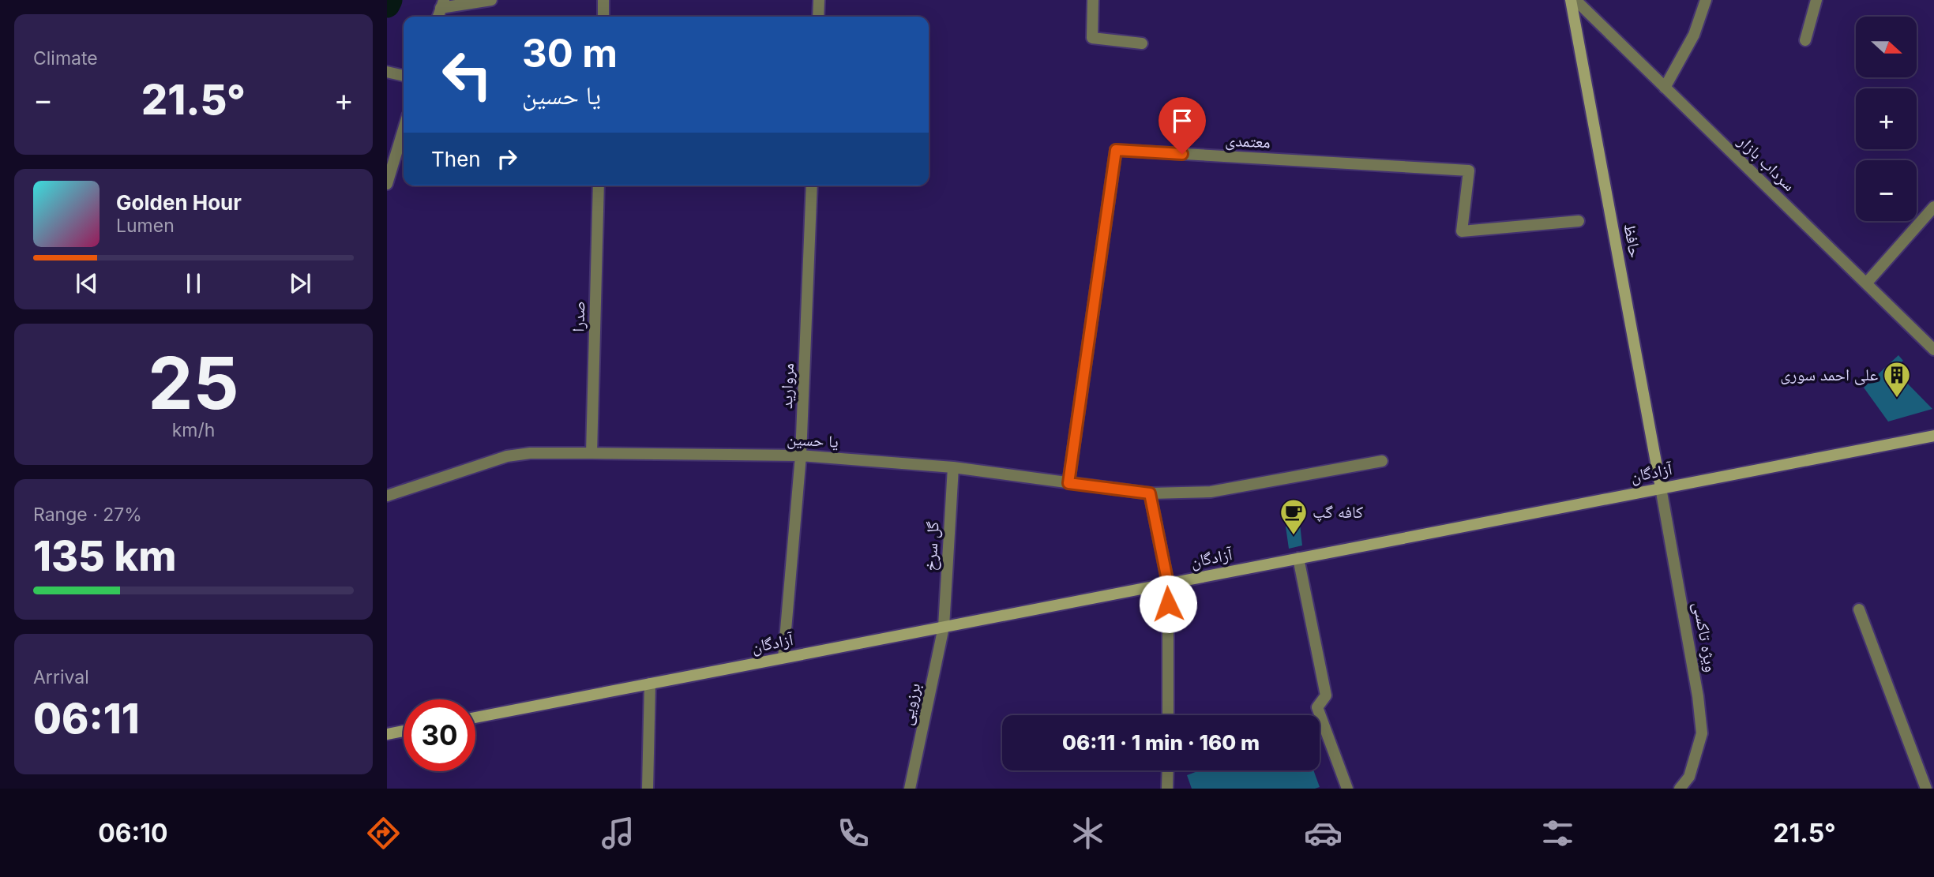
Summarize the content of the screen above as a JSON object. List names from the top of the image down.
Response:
{
  "streets": {
    "main road": ["حافظ", "آزادگان"],
    "street": [
      "معتمدی",
      "سرداب بازار",
      "صدرا",
      "مروارید",
      "یا حسین",
      "گل سرخ",
      "ویژه تاکسی",
      "برزویی"
    ]
  },
  "crossings": [
    ["معتمدی", "یا حسین"],
    ["حافظ", "آزادگان"],
    ["حافظ", "ویژه تاکسی"],
    ["صدرا", "یا حسین"],
    ["مروارید", "یا حسین"],
    ["مروارید", "آزادگان"],
    ["یا حسین", "گل سرخ"],
    ["آزادگان", "گل سرخ"],
    ["آزادگان", "ویژه تاکسی"],
    ["آزادگان", "برزویی"],
    ["گل سرخ", "برزویی"]
  ],
  "places": {
    "building": ["علی احمد سوری"],
    "cafe": ["کافه گپ"]
  },
  "north": "right",
  "page": {
    "tile": [
      "Climate",
      ["25", "km/h"],
      ["Range · 27%", "135 km"],
      ["Arrival", "06:11"]
    ],
    "map_buttons": ["+", "−"],
    "turn": ["30 m", "یا حسین"],
    "heat": ["−", "21.5°", "+"],
    "then": "Then",
    "song": ["Golden Hour", "Lumen"],
    "limit": "30",
    "trip": "06:11 · 1 min · 160 m",
    "tabs": ["06:10", "21.5°"]
  }
}
